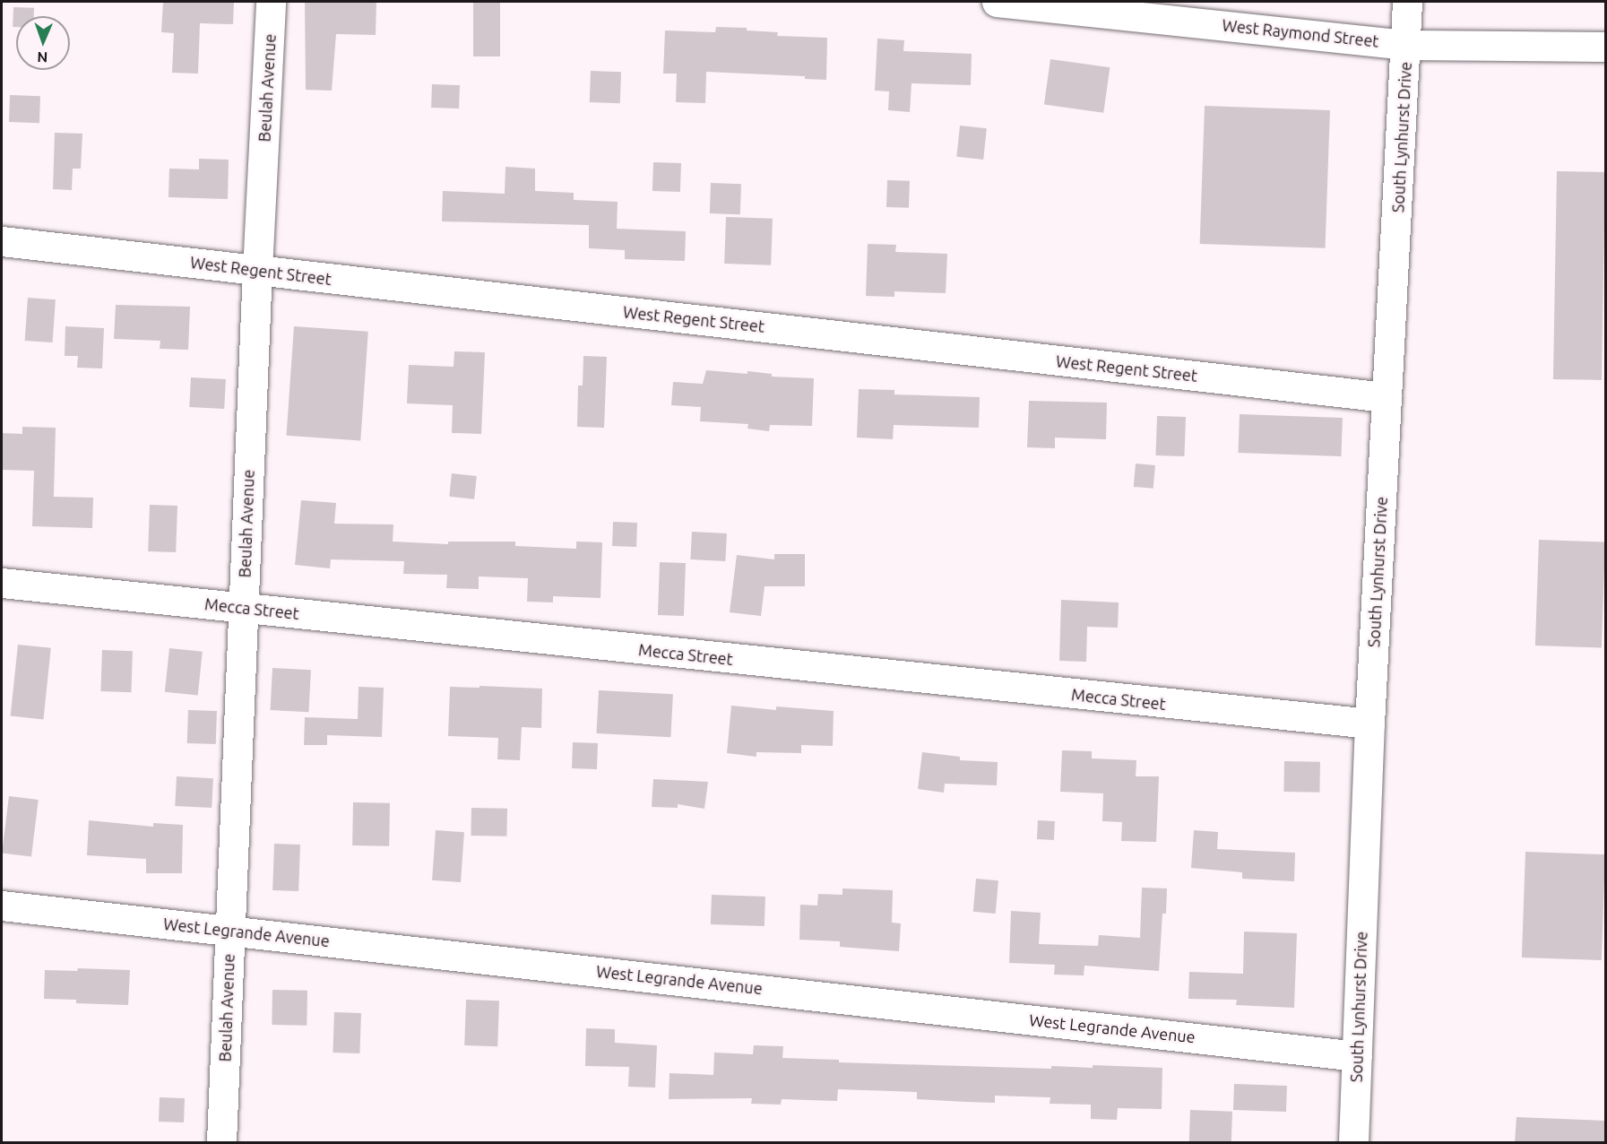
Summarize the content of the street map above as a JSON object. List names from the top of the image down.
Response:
{
  "streets": {
    "street": [
      "West Raymond Street",
      "Beulah Avenue",
      "South Lynhurst Drive",
      "West Regent Street",
      "Mecca Street",
      "West Legrande Avenue"
    ]
  },
  "crossings": [
    ["West Raymond Street", "South Lynhurst Drive"],
    ["Beulah Avenue", "West Regent Street"],
    ["Beulah Avenue", "Mecca Street"],
    ["Beulah Avenue", "West Legrande Avenue"],
    ["South Lynhurst Drive", "West Regent Street"],
    ["South Lynhurst Drive", "Mecca Street"],
    ["South Lynhurst Drive", "West Legrande Avenue"]
  ],
  "north": "bottom"
}
